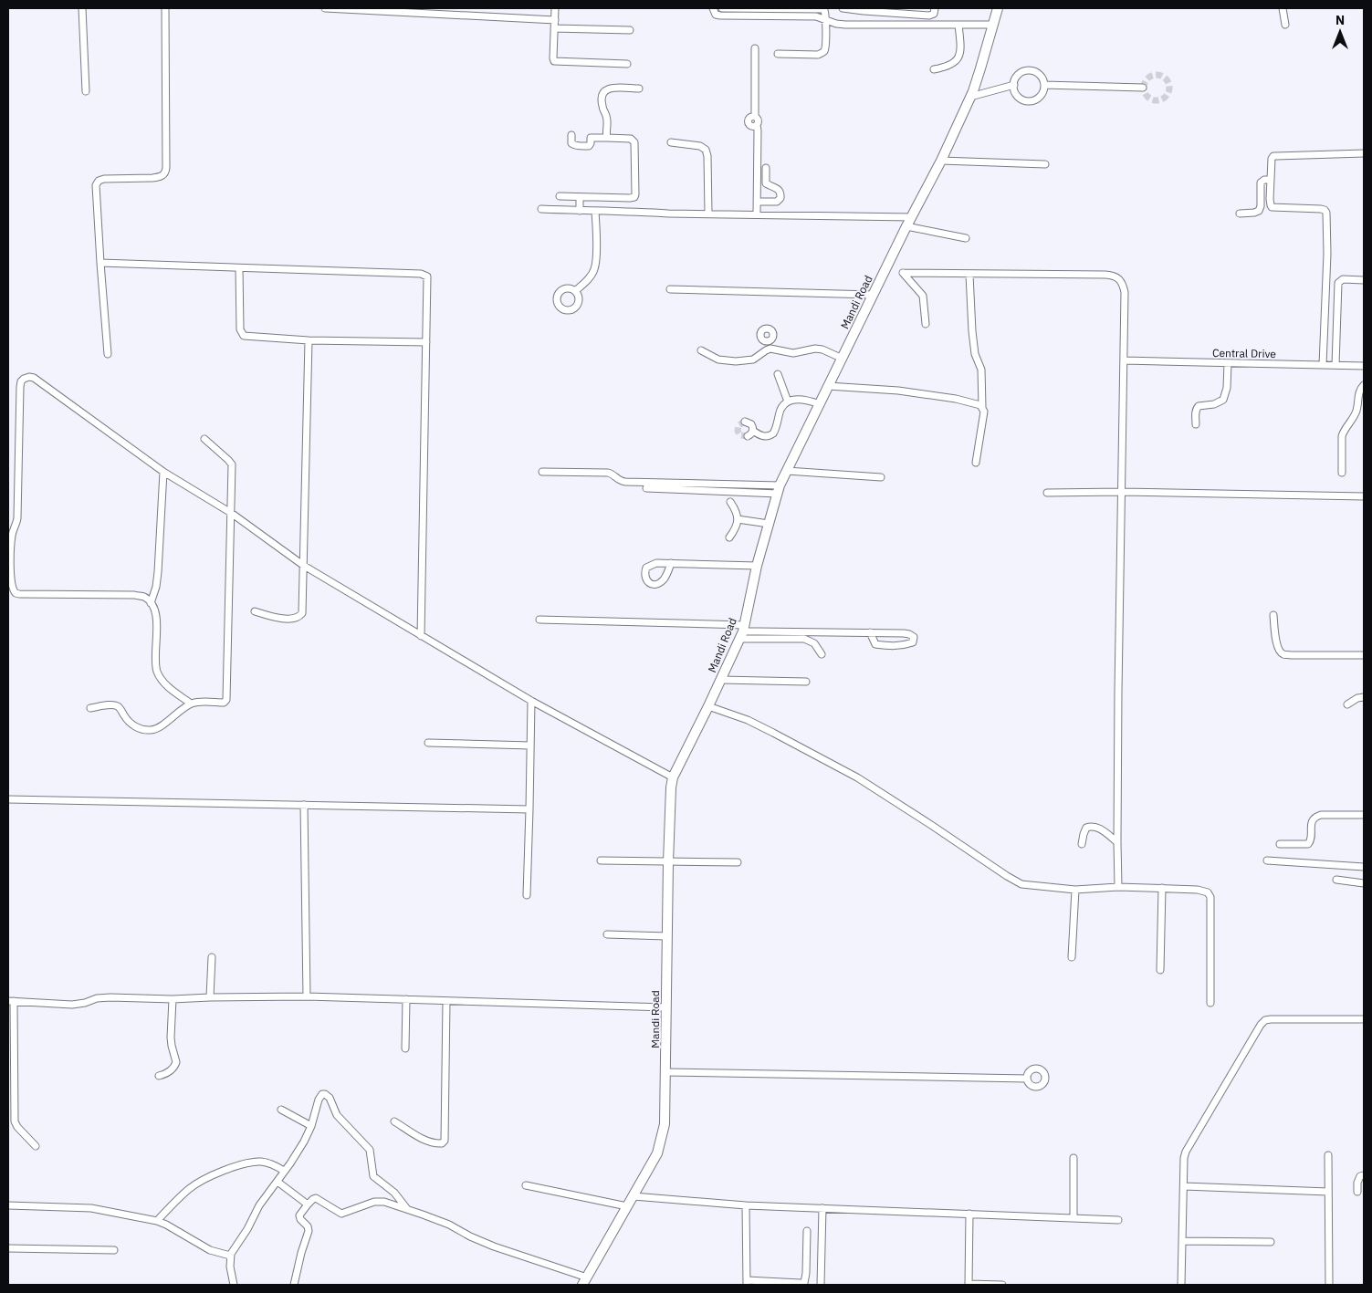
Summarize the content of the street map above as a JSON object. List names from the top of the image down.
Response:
{
  "streets": {
    "street": ["Mandi Road", "Central Drive"]
  },
  "north": "top"
}
